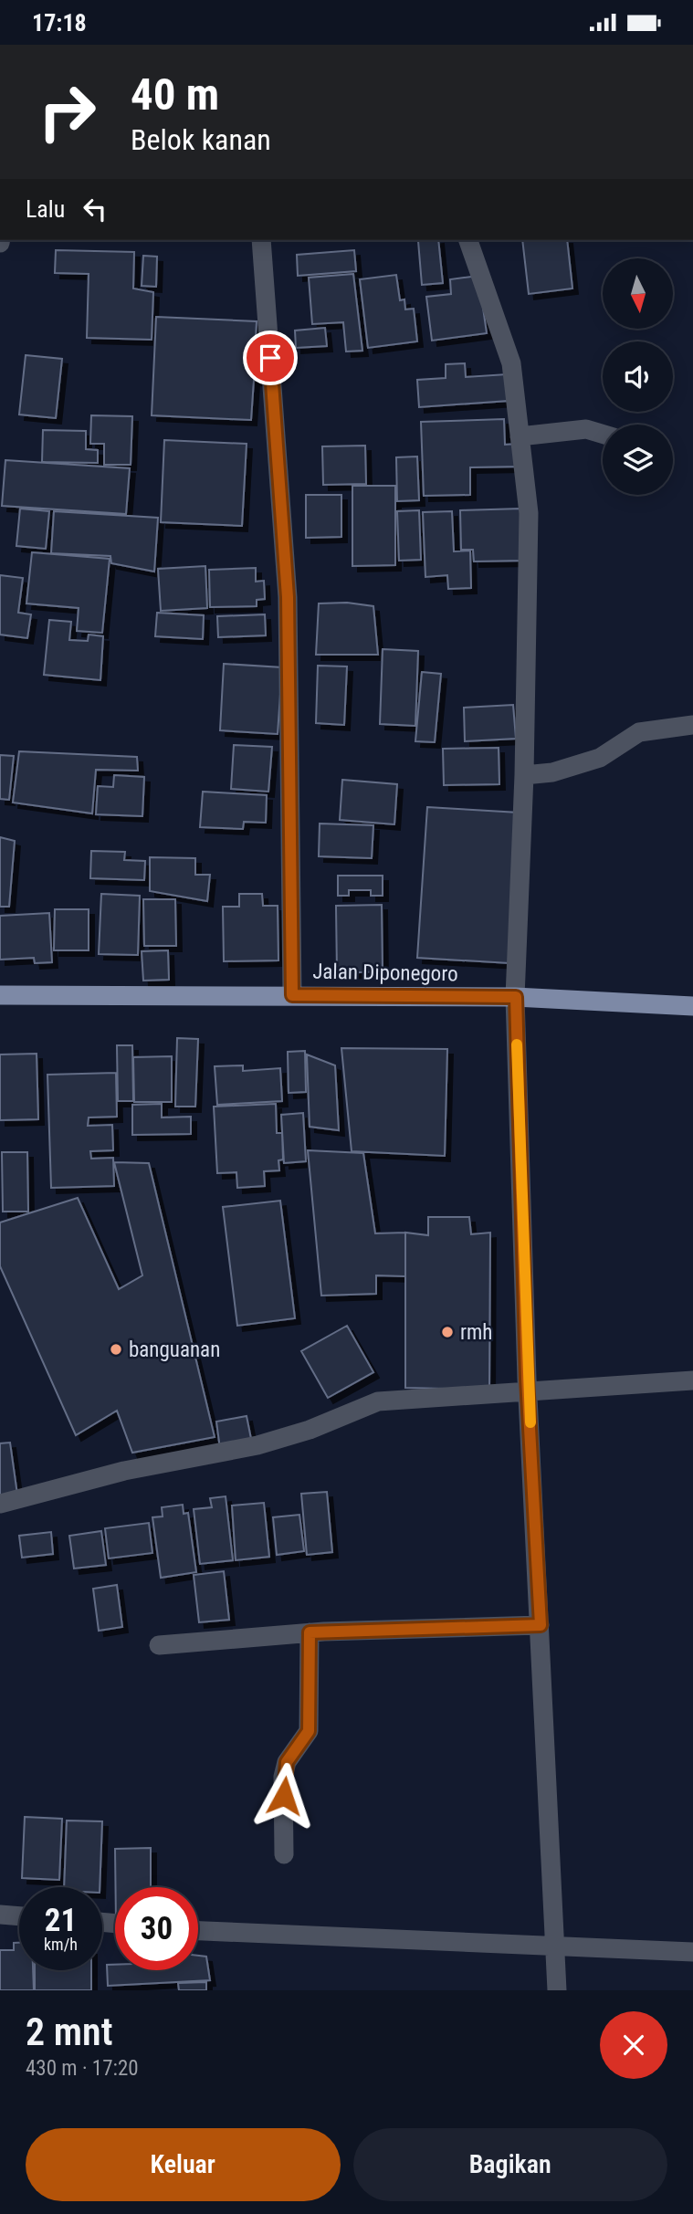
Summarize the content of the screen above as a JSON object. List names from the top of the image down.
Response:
{
  "streets": {
    "main road": ["Jalan Diponegoro"]
  },
  "places": ["rmh", "banguanan"],
  "north": "bottom",
  "page": {
    "status": "17:18",
    "turn": ["40 m", "Belok kanan"],
    "then": "Lalu",
    "speed": "21 km/h",
    "limit": "30",
    "heading": ["2 mnt", "430 m · 17:20"],
    "buttons": ["Keluar", "Bagikan"]
  }
}
